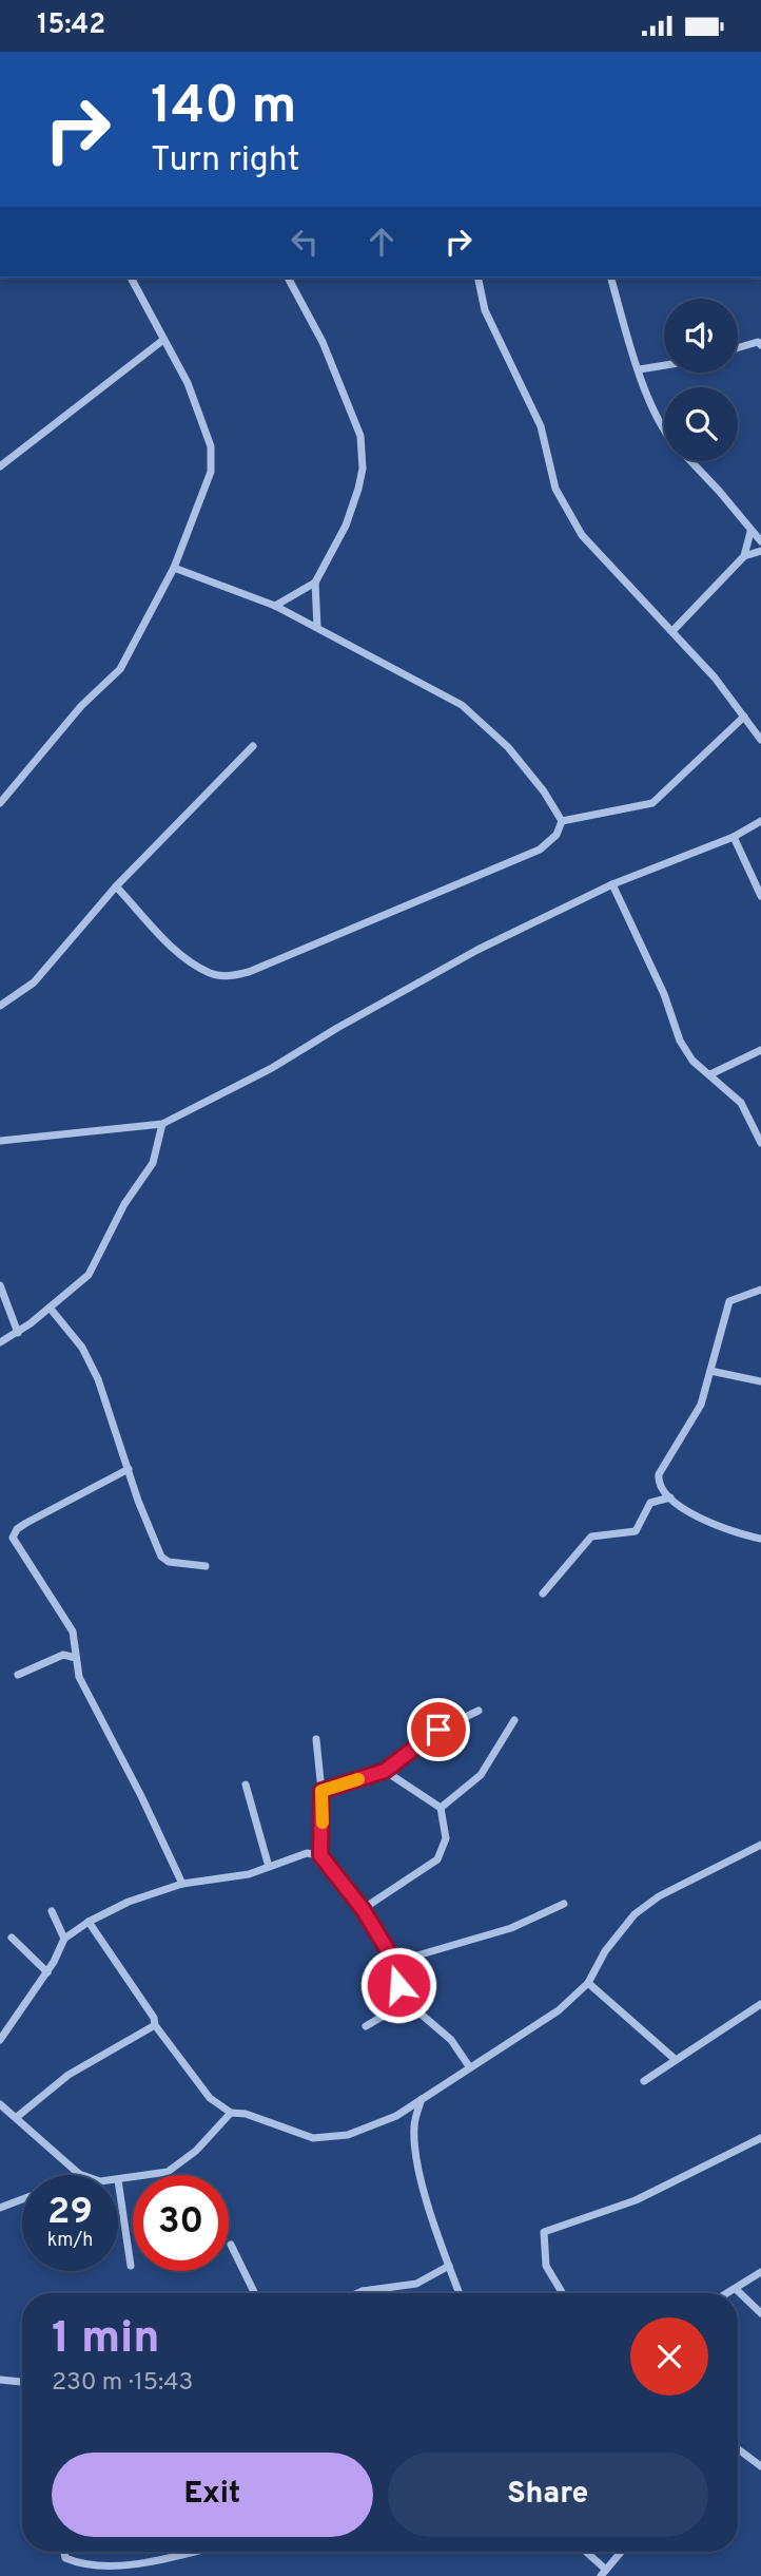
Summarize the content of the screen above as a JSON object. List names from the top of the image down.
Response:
{
  "page": {
    "status": "15:42",
    "turn": ["140 m", "Turn right"],
    "speed": "29 km/h",
    "limit": "30",
    "heading": ["1 min", "230 m · 15:43"],
    "buttons": ["Exit", "Share"]
  }
}
